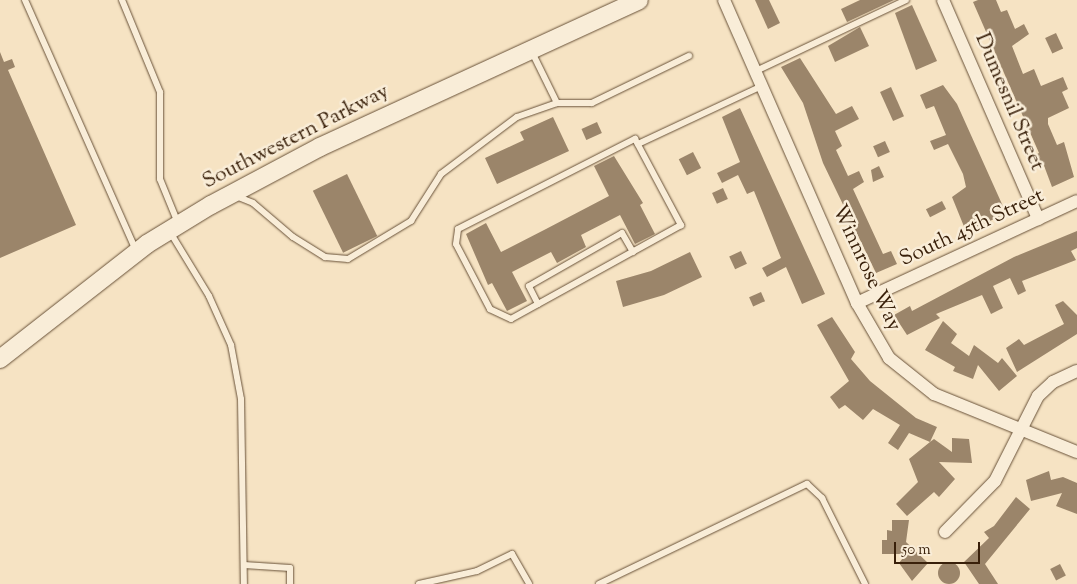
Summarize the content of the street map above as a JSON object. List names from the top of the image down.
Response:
{
  "streets": {
    "street": [
      "Dumesnil Street",
      "Southwestern Parkway",
      "South 45th Street",
      "Winnrose Way"
    ]
  },
  "crossings": [
    ["Dumesnil Street", "South 45th Street"],
    ["South 45th Street", "Winnrose Way"]
  ],
  "scale_bar": "50 m"
}
